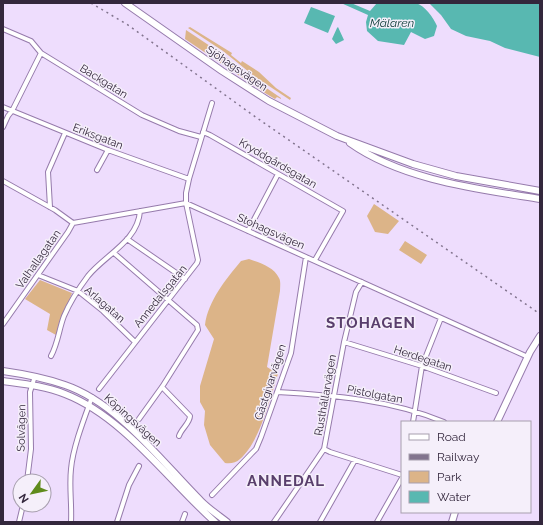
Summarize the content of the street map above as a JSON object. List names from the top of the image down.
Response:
{
  "streets": {
    "main road": ["Sjöhagsvägen", "Köpingsvägen"],
    "street": [
      "Backgatan",
      "Eriksgatan",
      "Kryddgårdsgatan",
      "Stohagsvägen",
      "Valhallagatan",
      "Annedalsgatan",
      "Arlagatan",
      "Herdegatan",
      "Gästgivarvägen",
      "Pistolgatan",
      "Rusthållarvägen",
      "Solvägen"
    ]
  },
  "crossings": [
    ["Backgatan", "Annedalsgatan"],
    ["Eriksgatan", "Annedalsgatan"],
    ["Kryddgårdsgatan", "Stohagsvägen"],
    ["Kryddgårdsgatan", "Annedalsgatan"],
    ["Stohagsvägen", "Annedalsgatan"],
    ["Stohagsvägen", "Gästgivarvägen"],
    ["Stohagsvägen", "Rusthållarvägen"],
    ["Valhallagatan", "Arlagatan"],
    ["Annedalsgatan", "Arlagatan"],
    ["Herdegatan", "Rusthållarvägen"],
    ["Gästgivarvägen", "Pistolgatan"],
    ["Pistolgatan", "Rusthållarvägen"],
    ["Köpingsvägen", "Solvägen"]
  ],
  "districts": ["STOHAGEN", "ANNEDAL"],
  "water": ["Mälaren"],
  "legend": [
    "Road",
    "Railway",
    "Park",
    "Water"
  ],
  "north": "bottom left"
}
